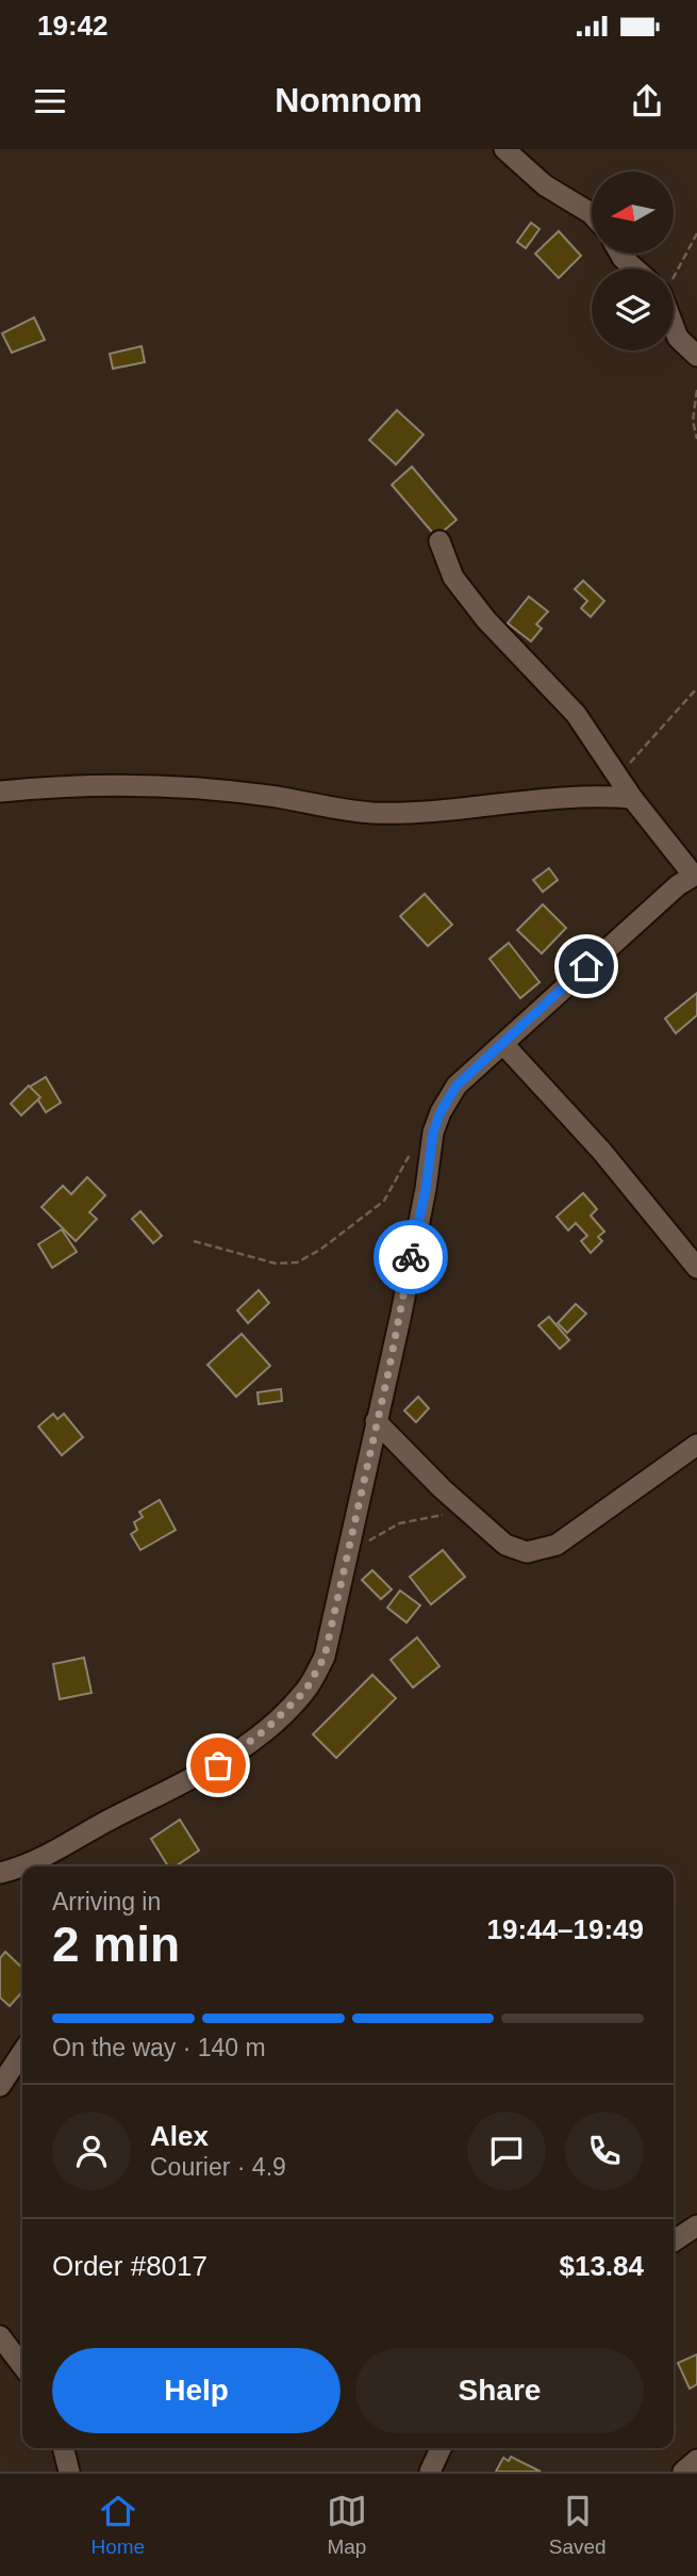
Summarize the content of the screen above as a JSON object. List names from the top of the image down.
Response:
{
  "north": "left",
  "page": {
    "status": "19:42",
    "header": "Nomnom",
    "heading": ["2 min", "Arriving in", "19:44–19:49"],
    "panel": [
      "Alex",
      "Courier · 4.9",
      "Order #8017",
      "$13.84"
    ],
    "bar": "On the way · 140 m",
    "buttons": ["Help", "Share"],
    "tabs": ["Home", "Map", "Saved"]
  }
}
